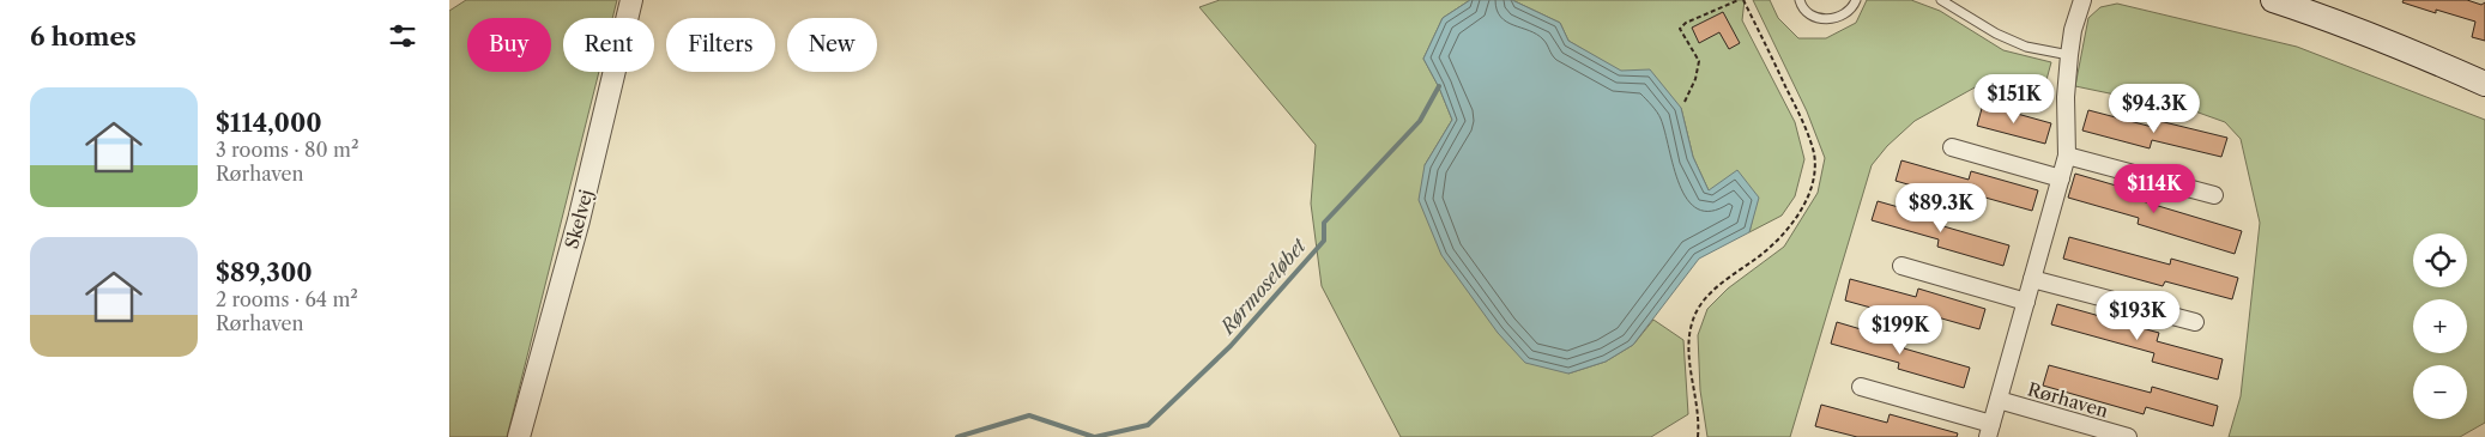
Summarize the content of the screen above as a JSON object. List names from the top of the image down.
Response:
{
  "streets": {
    "street": ["Skelvej", "Rørhaven"]
  },
  "water": ["Rørmoseløbet"],
  "page": {
    "heading": "6 homes",
    "chip": [
      "Buy",
      "Rent",
      "Filters",
      "New"
    ],
    "list": [
      {
        "name": "$114,000",
        "note": "3 rooms · 80 m² · Rørhaven"
      },
      {
        "name": "$89,300",
        "note": "2 rooms · 64 m² · Rørhaven"
      }
    ],
    "price": [
      "$151K",
      "$94.3K",
      "$114K",
      "$89.3K",
      "$193K",
      "$199K"
    ],
    "map_buttons": ["+", "−"]
  }
}
